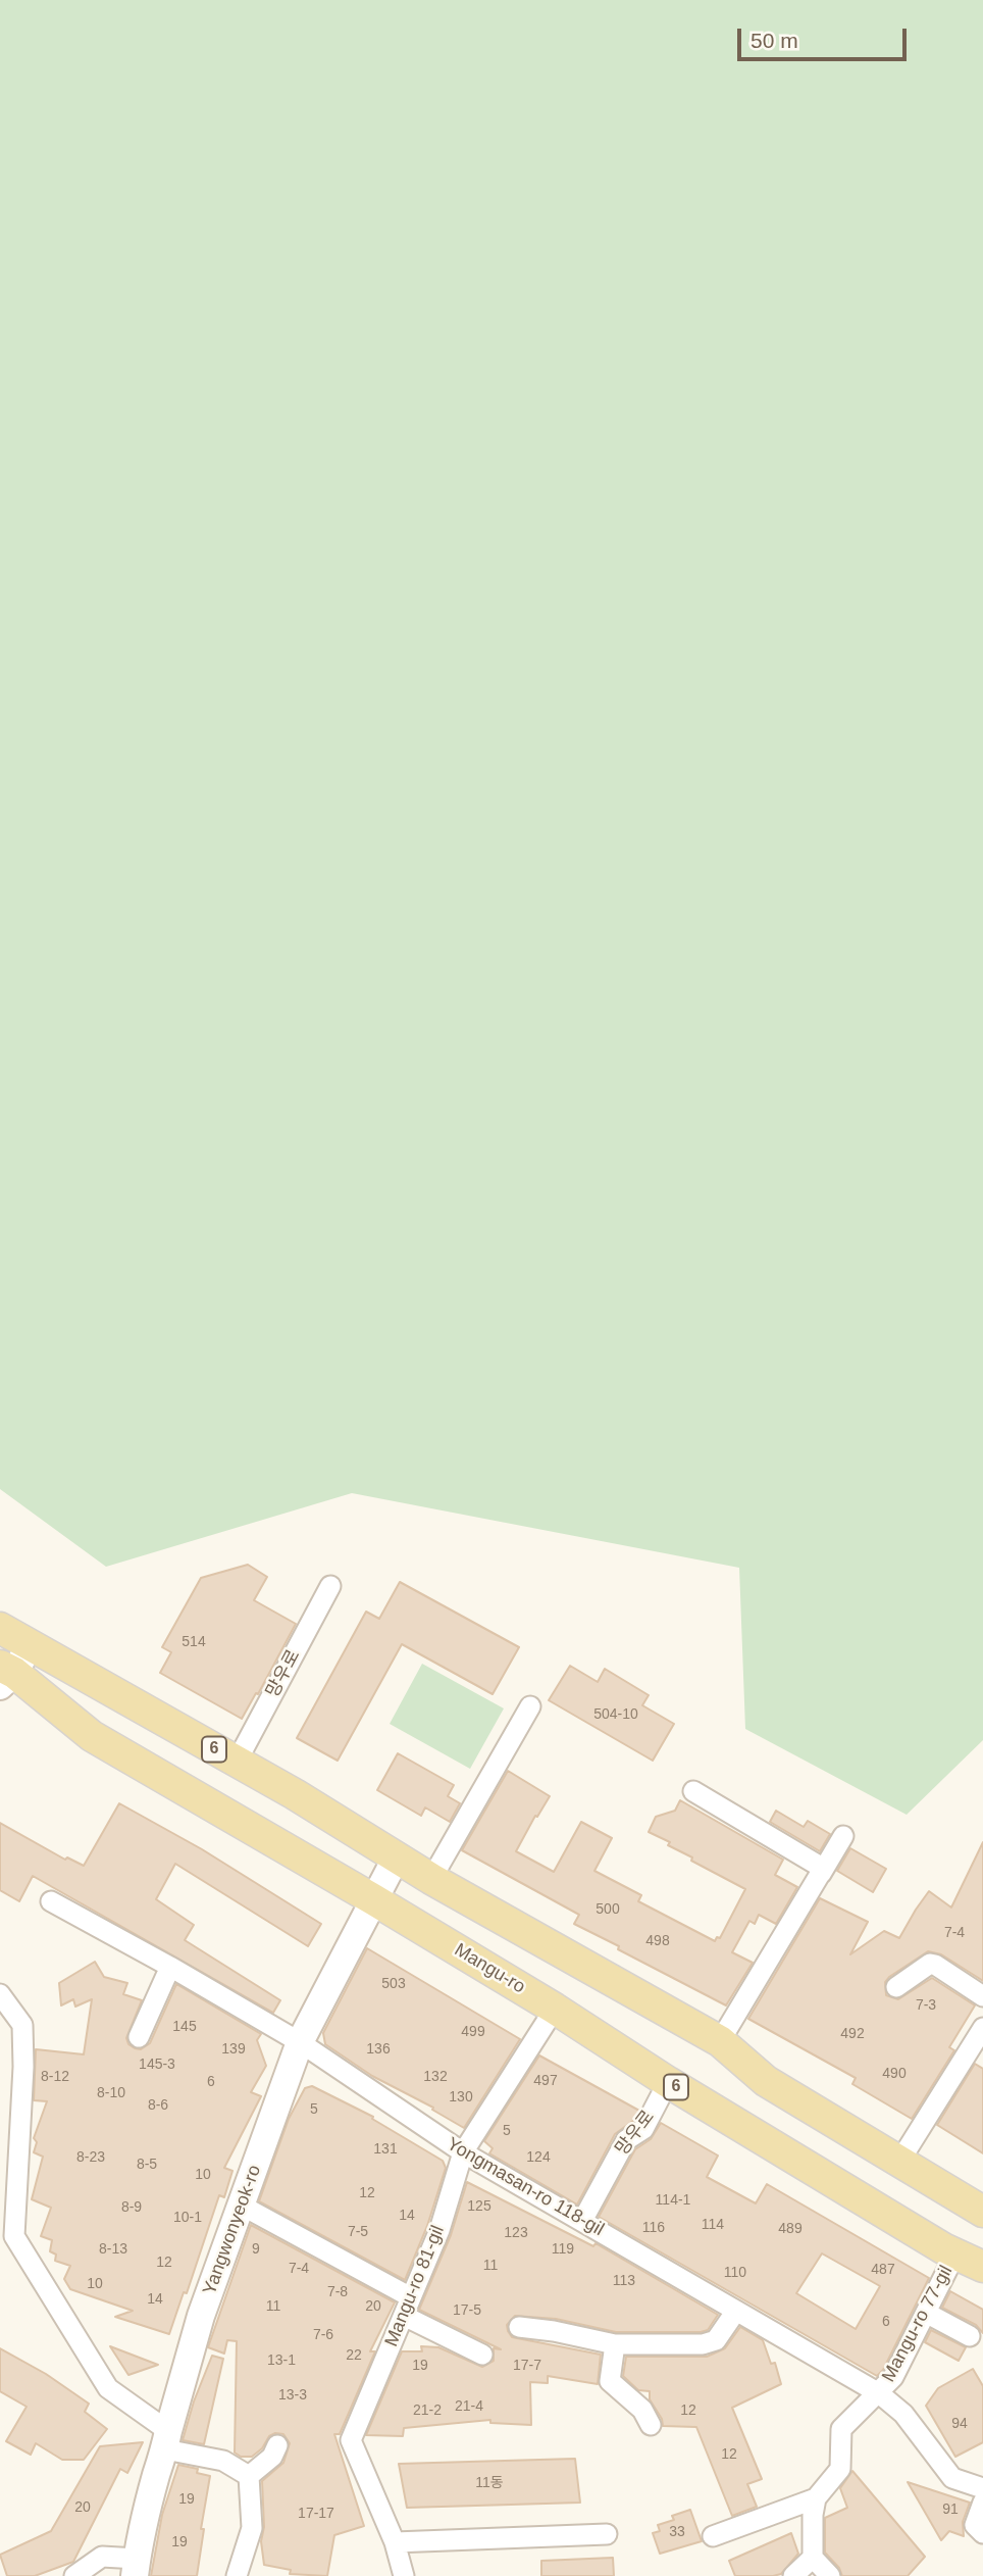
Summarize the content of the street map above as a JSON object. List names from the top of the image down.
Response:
{
  "streets": {
    "main road": ["6", "Mangu-ro"],
    "street": [
      "망우로",
      "Yongmasan-ro 118-gil",
      "Yangwonyeok-ro",
      "Mangu-ro 81-gil",
      "Mangu-ro 77-gil"
    ]
  },
  "crossings": [
    ["망우로", "6"],
    ["망우로", "Mangu-ro"],
    ["망우로", "Yongmasan-ro 118-gil"],
    ["6", "Yangwonyeok-ro"],
    ["Mangu-ro", "Yangwonyeok-ro"],
    ["Mangu-ro", "Mangu-ro 81-gil"],
    ["Mangu-ro", "Mangu-ro 77-gil"],
    ["Yongmasan-ro 118-gil", "Yangwonyeok-ro"],
    ["Yongmasan-ro 118-gil", "Mangu-ro 81-gil"],
    ["Yongmasan-ro 118-gil", "Mangu-ro 77-gil"]
  ],
  "house_numbers": [
    "514",
    "504-10",
    "500",
    "7-4",
    "498",
    "503",
    "7-3",
    "145",
    "499",
    "492",
    "139",
    "136",
    "145-3",
    "490",
    "8-12",
    "132",
    "497",
    "6",
    "8-10",
    "130",
    "8-6",
    "5",
    "5",
    "131",
    "8-23",
    "124",
    "8-5",
    "10",
    "12",
    "114-1",
    "125",
    "8-9",
    "14",
    "10-1",
    "114",
    "116",
    "489",
    "7-5",
    "123",
    "8-13",
    "9",
    "119",
    "12",
    "11",
    "7-4",
    "487",
    "110",
    "113",
    "10",
    "7-8",
    "14",
    "11",
    "20",
    "17-5",
    "6",
    "7-6",
    "22",
    "13-1",
    "19",
    "17-7",
    "13-3",
    "21-4",
    "21-2",
    "12",
    "94",
    "12",
    "11동",
    "19",
    "20",
    "91",
    "17-17",
    "33",
    "19"
  ],
  "scale_bar": "50 m"
}
